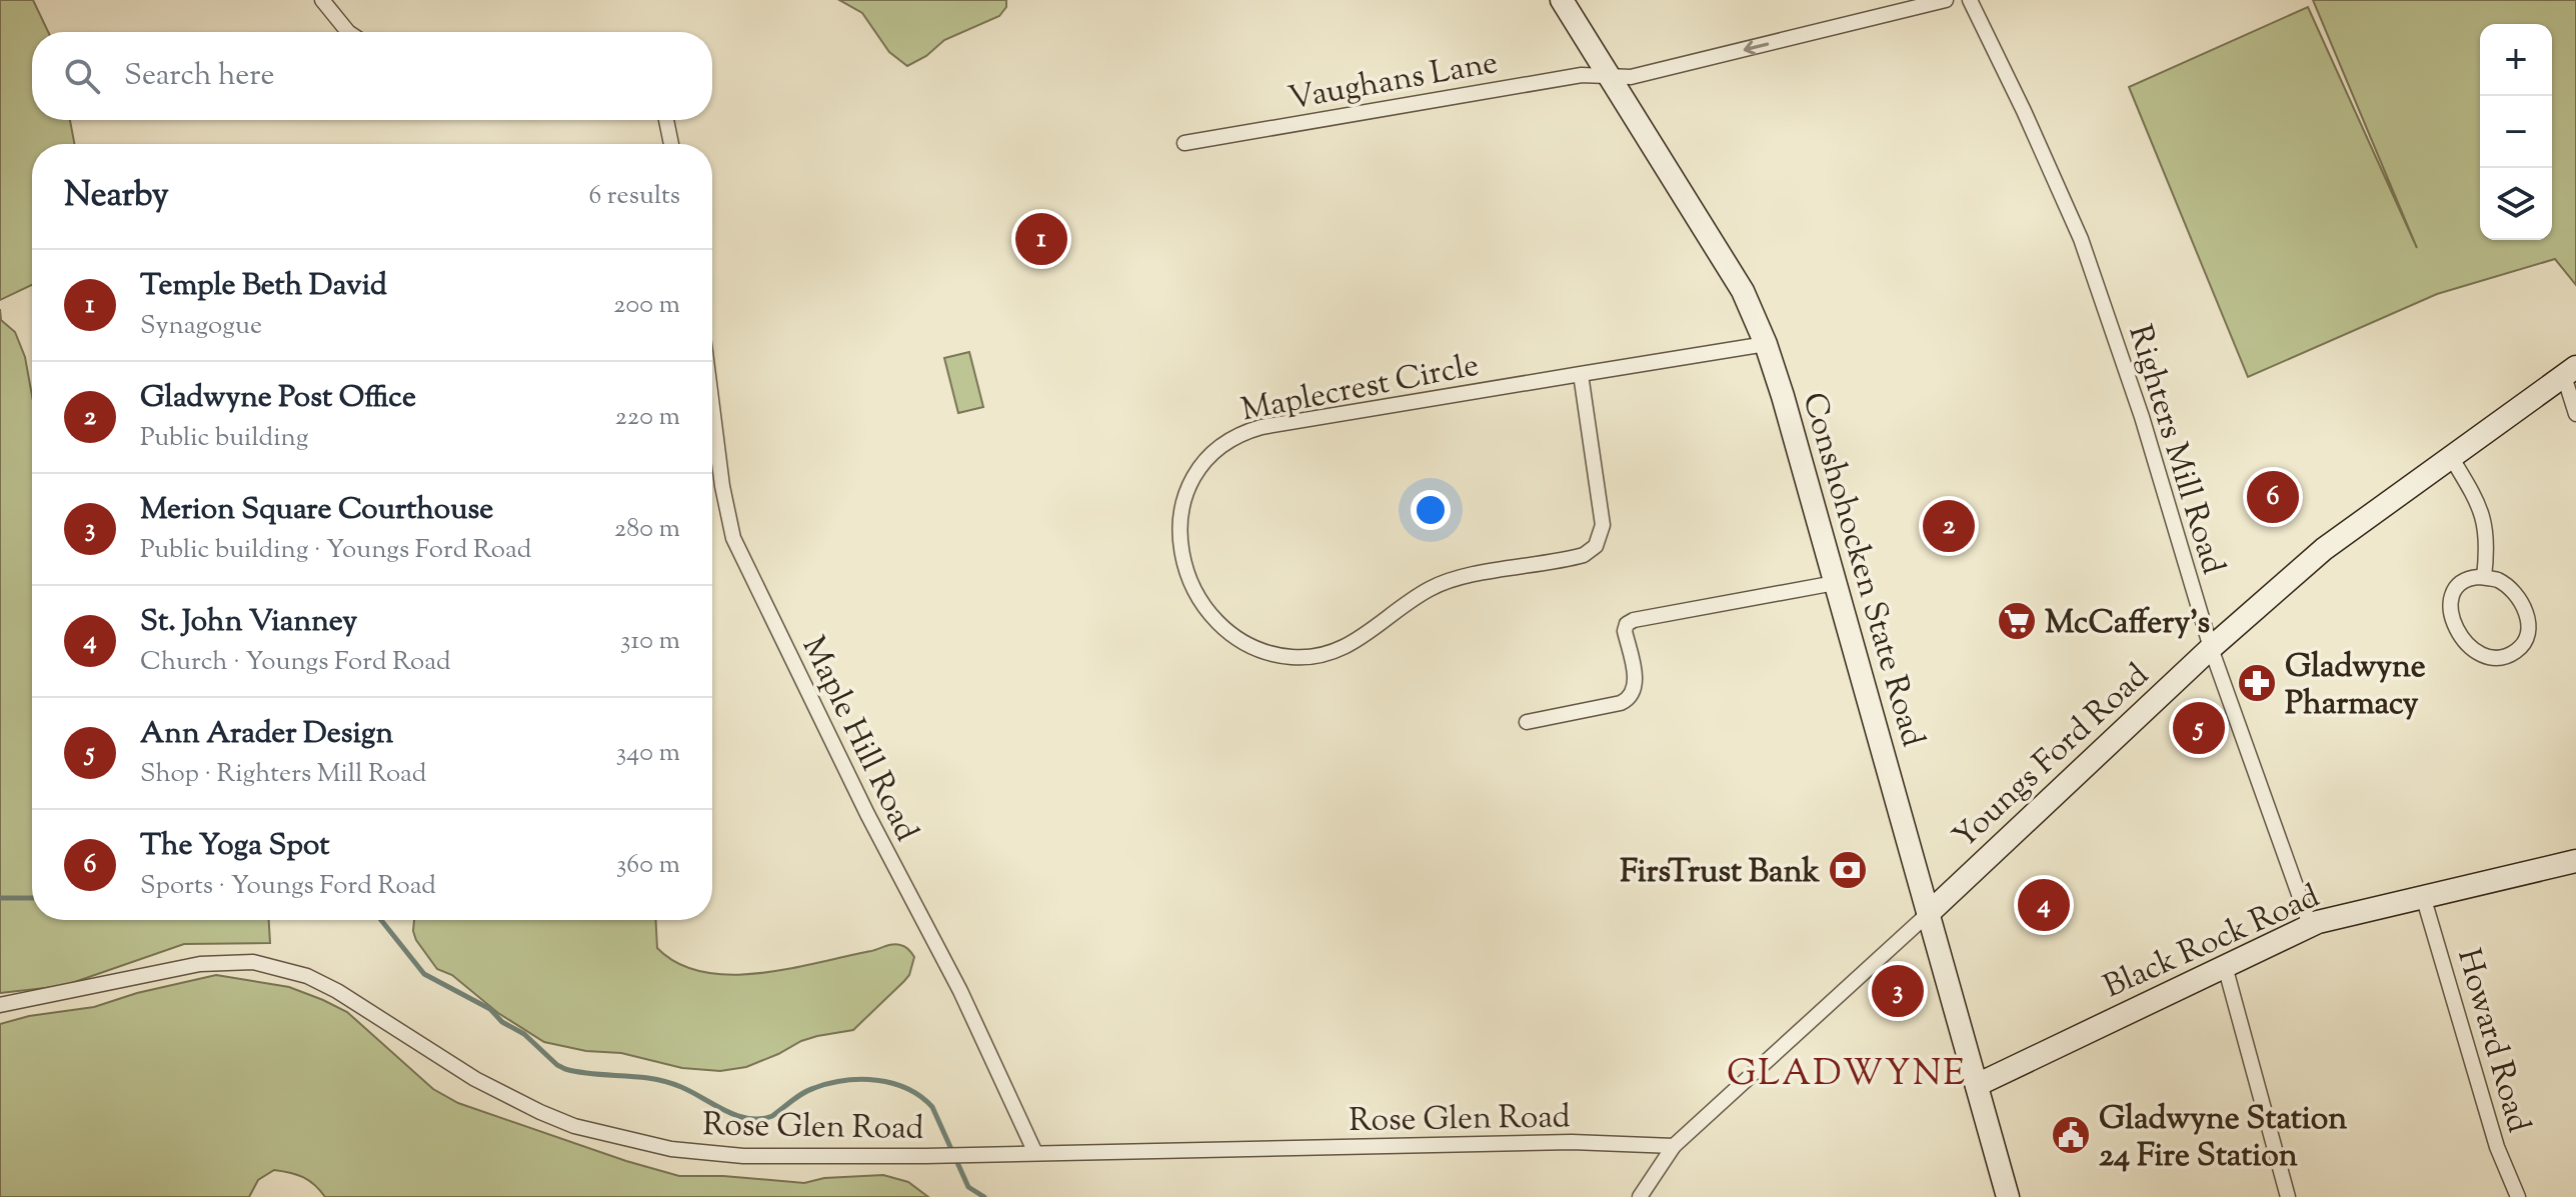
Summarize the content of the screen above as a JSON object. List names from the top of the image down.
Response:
{
  "streets": {
    "street": [
      "Vaughans Lane",
      "Maplecrest Circle",
      "Righters Mill Road",
      "Conshohocken State Road",
      "Maple Hill Road",
      "Youngs Ford Road",
      "Black Rock Road",
      "Howard Road",
      "Rose Glen Road"
    ]
  },
  "crossings": [
    ["Vaughans Lane", "Conshohocken State Road"],
    ["Maplecrest Circle", "Conshohocken State Road"],
    ["Righters Mill Road", "Youngs Ford Road"],
    ["Righters Mill Road", "Black Rock Road"],
    ["Conshohocken State Road", "Youngs Ford Road"],
    ["Conshohocken State Road", "Black Rock Road"],
    ["Maple Hill Road", "Rose Glen Road"],
    ["Youngs Ford Road", "Rose Glen Road"],
    ["Black Rock Road", "Howard Road"]
  ],
  "one_way": ["Vaughans Lane"],
  "districts": ["GLADWYNE"],
  "places": {
    "supermarket": ["McCaffery's"],
    "pharmacy": ["Gladwyne Pharmacy"],
    "bank": ["FirsTrust Bank"],
    "public building": ["Gladwyne Station 24 Fire Station"]
  },
  "page": {
    "map_buttons": ["+", "−"],
    "search": "Search here",
    "heading": ["Nearby", "6 results"],
    "pins": [
      "1",
      "6",
      "2",
      "5",
      "4",
      "3"
    ],
    "list": [
      {
        "mark": "1",
        "name": "Temple Beth David",
        "note": "Synagogue",
        "value": "200 m"
      },
      {
        "mark": "2",
        "name": "Gladwyne Post Office",
        "note": "Public building",
        "value": "220 m"
      },
      {
        "mark": "3",
        "name": "Merion Square Courthouse",
        "note": "Public building · Youngs Ford Road",
        "value": "280 m"
      },
      {
        "mark": "4",
        "name": "St. John Vianney",
        "note": "Church · Youngs Ford Road",
        "value": "310 m"
      },
      {
        "mark": "5",
        "name": "Ann Arader Design",
        "note": "Shop · Righters Mill Road",
        "value": "340 m"
      },
      {
        "mark": "6",
        "name": "The Yoga Spot",
        "note": "Sports · Youngs Ford Road",
        "value": "360 m"
      }
    ]
  }
}
